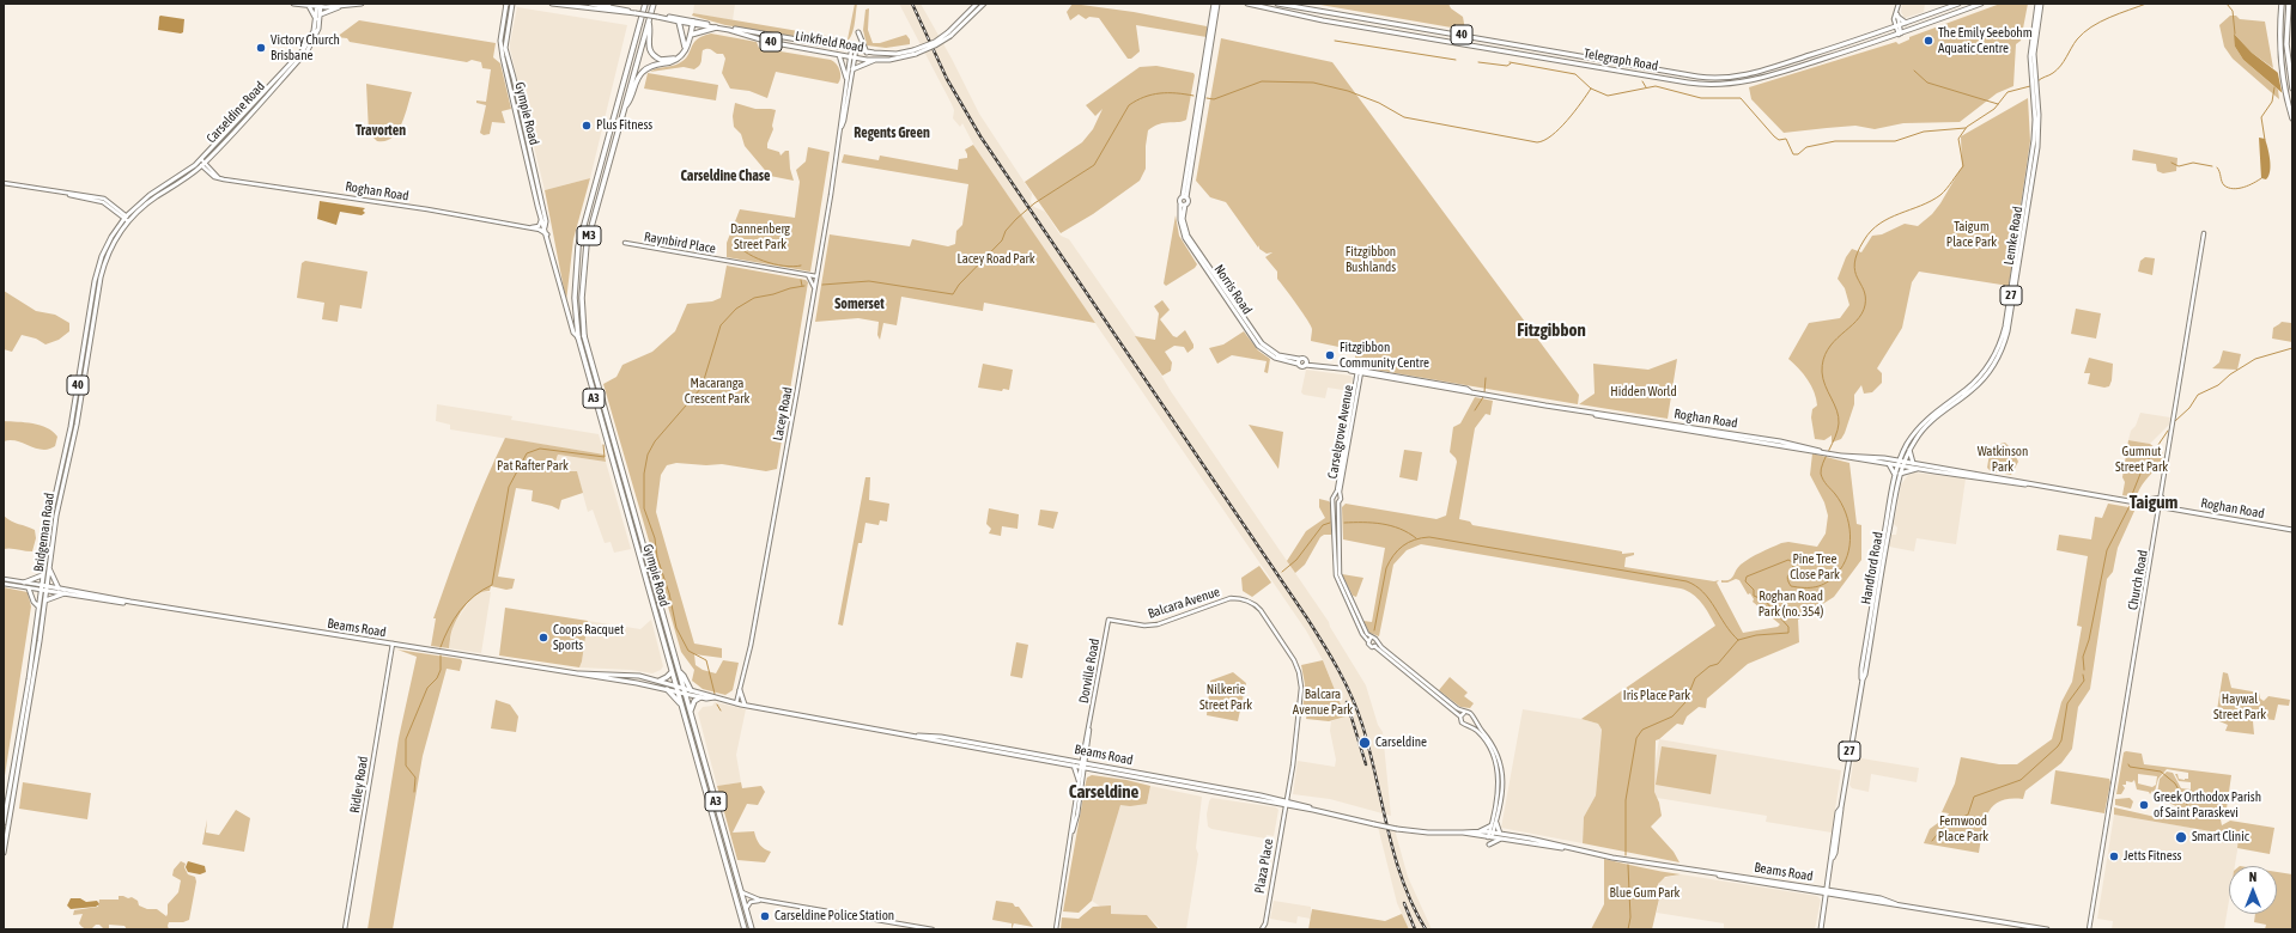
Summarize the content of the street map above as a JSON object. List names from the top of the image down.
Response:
{
  "streets": {
    "highway": ["Gympie Road", "M3", "A3"],
    "main road": [
      "40",
      "Linkfield Road",
      "Telegraph Road",
      "Carseldine Road",
      "Roghan Road",
      "Lemke Road",
      "Norris Road",
      "27",
      "Bridgeman Road",
      "Handford Road",
      "Beams Road"
    ],
    "street": [
      "Raynbird Place",
      "Lacey Road",
      "Carselgrove Avenue",
      "Church Road",
      "Balcara Avenue",
      "Dorville Road",
      "Ridley Road",
      "Plaza Place"
    ]
  },
  "crossings": [
    ["40", "Carseldine Road"],
    ["40", "Roghan Road"],
    ["40", "Bridgeman Road"],
    ["Linkfield Road", "Lacey Road"],
    ["Carseldine Road", "Roghan Road"],
    ["Gympie Road", "M3"],
    ["Gympie Road", "Beams Road"],
    ["Roghan Road", "Lemke Road"],
    ["Roghan Road", "Carselgrove Avenue"],
    ["Roghan Road", "Handford Road"],
    ["Roghan Road", "Church Road"],
    ["Lemke Road", "Handford Road"],
    ["Raynbird Place", "Lacey Road"],
    ["Lacey Road", "Beams Road"],
    ["Bridgeman Road", "Beams Road"],
    ["Handford Road", "Beams Road"],
    ["Balcara Avenue", "Beams Road"],
    ["Balcara Avenue", "Dorville Road"],
    ["Balcara Avenue", "Plaza Place"],
    ["Beams Road", "Dorville Road"],
    ["Beams Road", "Ridley Road"],
    ["Beams Road", "Plaza Place"]
  ],
  "districts": [
    "Travorten",
    "Regents Green",
    "Carseldine Chase",
    "Somerset",
    "Fitzgibbon",
    "Taigum",
    "Carseldine"
  ],
  "parks": [
    "Taigum Place Park",
    "Dannenberg Street Park",
    "Fitzgibbon Bushlands",
    "Lacey Road Park",
    "Macaranga Crescent Park",
    "Hidden World",
    "Watkinson Park",
    "Gumnut Street Park",
    "Pat Rafter Park",
    "Pine Tree Close Park",
    "Roghan Road Park (no. 354)",
    "Nilkerie Street Park",
    "Balcara Avenue Park",
    "Iris Place Park",
    "Haywal Street Park",
    "Fernwood Place Park",
    "Blue Gum Park"
  ],
  "places": [
    "The Emily Seebohm Aquatic Centre",
    "Victory Church Brisbane",
    "Plus Fitness",
    "Fitzgibbon Community Centre",
    "Coops Racquet Sports",
    "Carseldine",
    "Greek Orthodox Parish of Saint Paraskevi",
    "Smart Clinic",
    "Jetts Fitness",
    "Carseldine Police Station"
  ],
  "north": "top"
}
